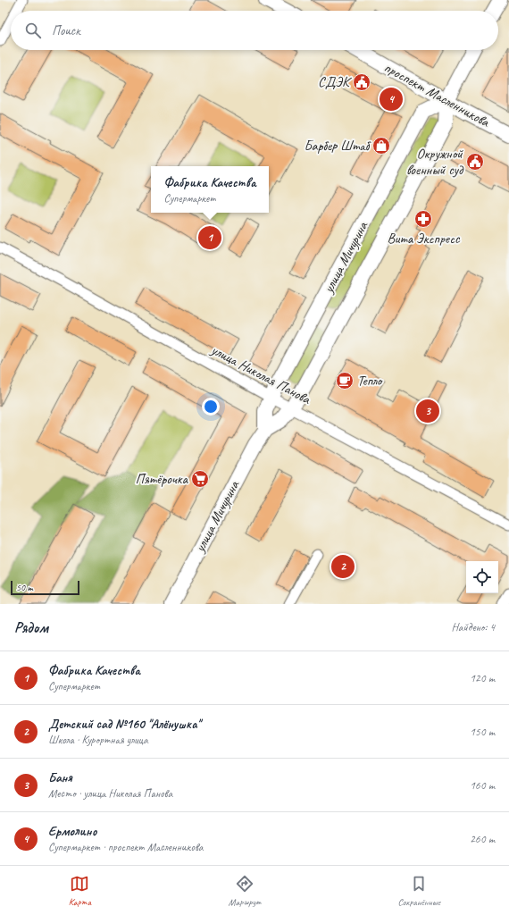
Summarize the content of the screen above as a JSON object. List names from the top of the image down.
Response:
{
  "streets": {
    "main road": ["проспект Масленникова", "улица Мичурина"],
    "street": ["улица Николая Панова"]
  },
  "crossings": [
    ["проспект Масленникова", "улица Мичурина"],
    ["улица Мичурина", "улица Николая Панова"]
  ],
  "places": {
    "public building": ["СДЭК", "Окружной военный суд"],
    "shop": ["Барбер Штаб"],
    "pharmacy": ["Вита Экспресс"],
    "cafe": ["Тепло"],
    "supermarket": ["Пятёрочка"]
  },
  "scale_bar": "50 m",
  "page": {
    "search": "Поиск",
    "pins": [
      "4",
      "1",
      "3",
      "2"
    ],
    "popup": ["Фабрика Качества", "Супермаркет"],
    "scale": "50 m",
    "heading": ["Рядом", "Найдено: 4"],
    "list": [
      {
        "mark": "1",
        "name": "Фабрика Качества",
        "note": "Супермаркет",
        "value": "120 m"
      },
      {
        "mark": "2",
        "name": "Детский сад №160 \"Алёнушка\"",
        "note": "Школа · Курортная улица",
        "value": "150 m"
      },
      {
        "mark": "3",
        "name": "Баня",
        "note": "Место · улица Николая Панова",
        "value": "160 m"
      },
      {
        "mark": "4",
        "name": "Ермолино",
        "note": "Супермаркет · проспект Масленникова",
        "value": "260 m"
      }
    ],
    "nav": ["Карта", "Маршрут", "Сохранённые"]
  }
}
